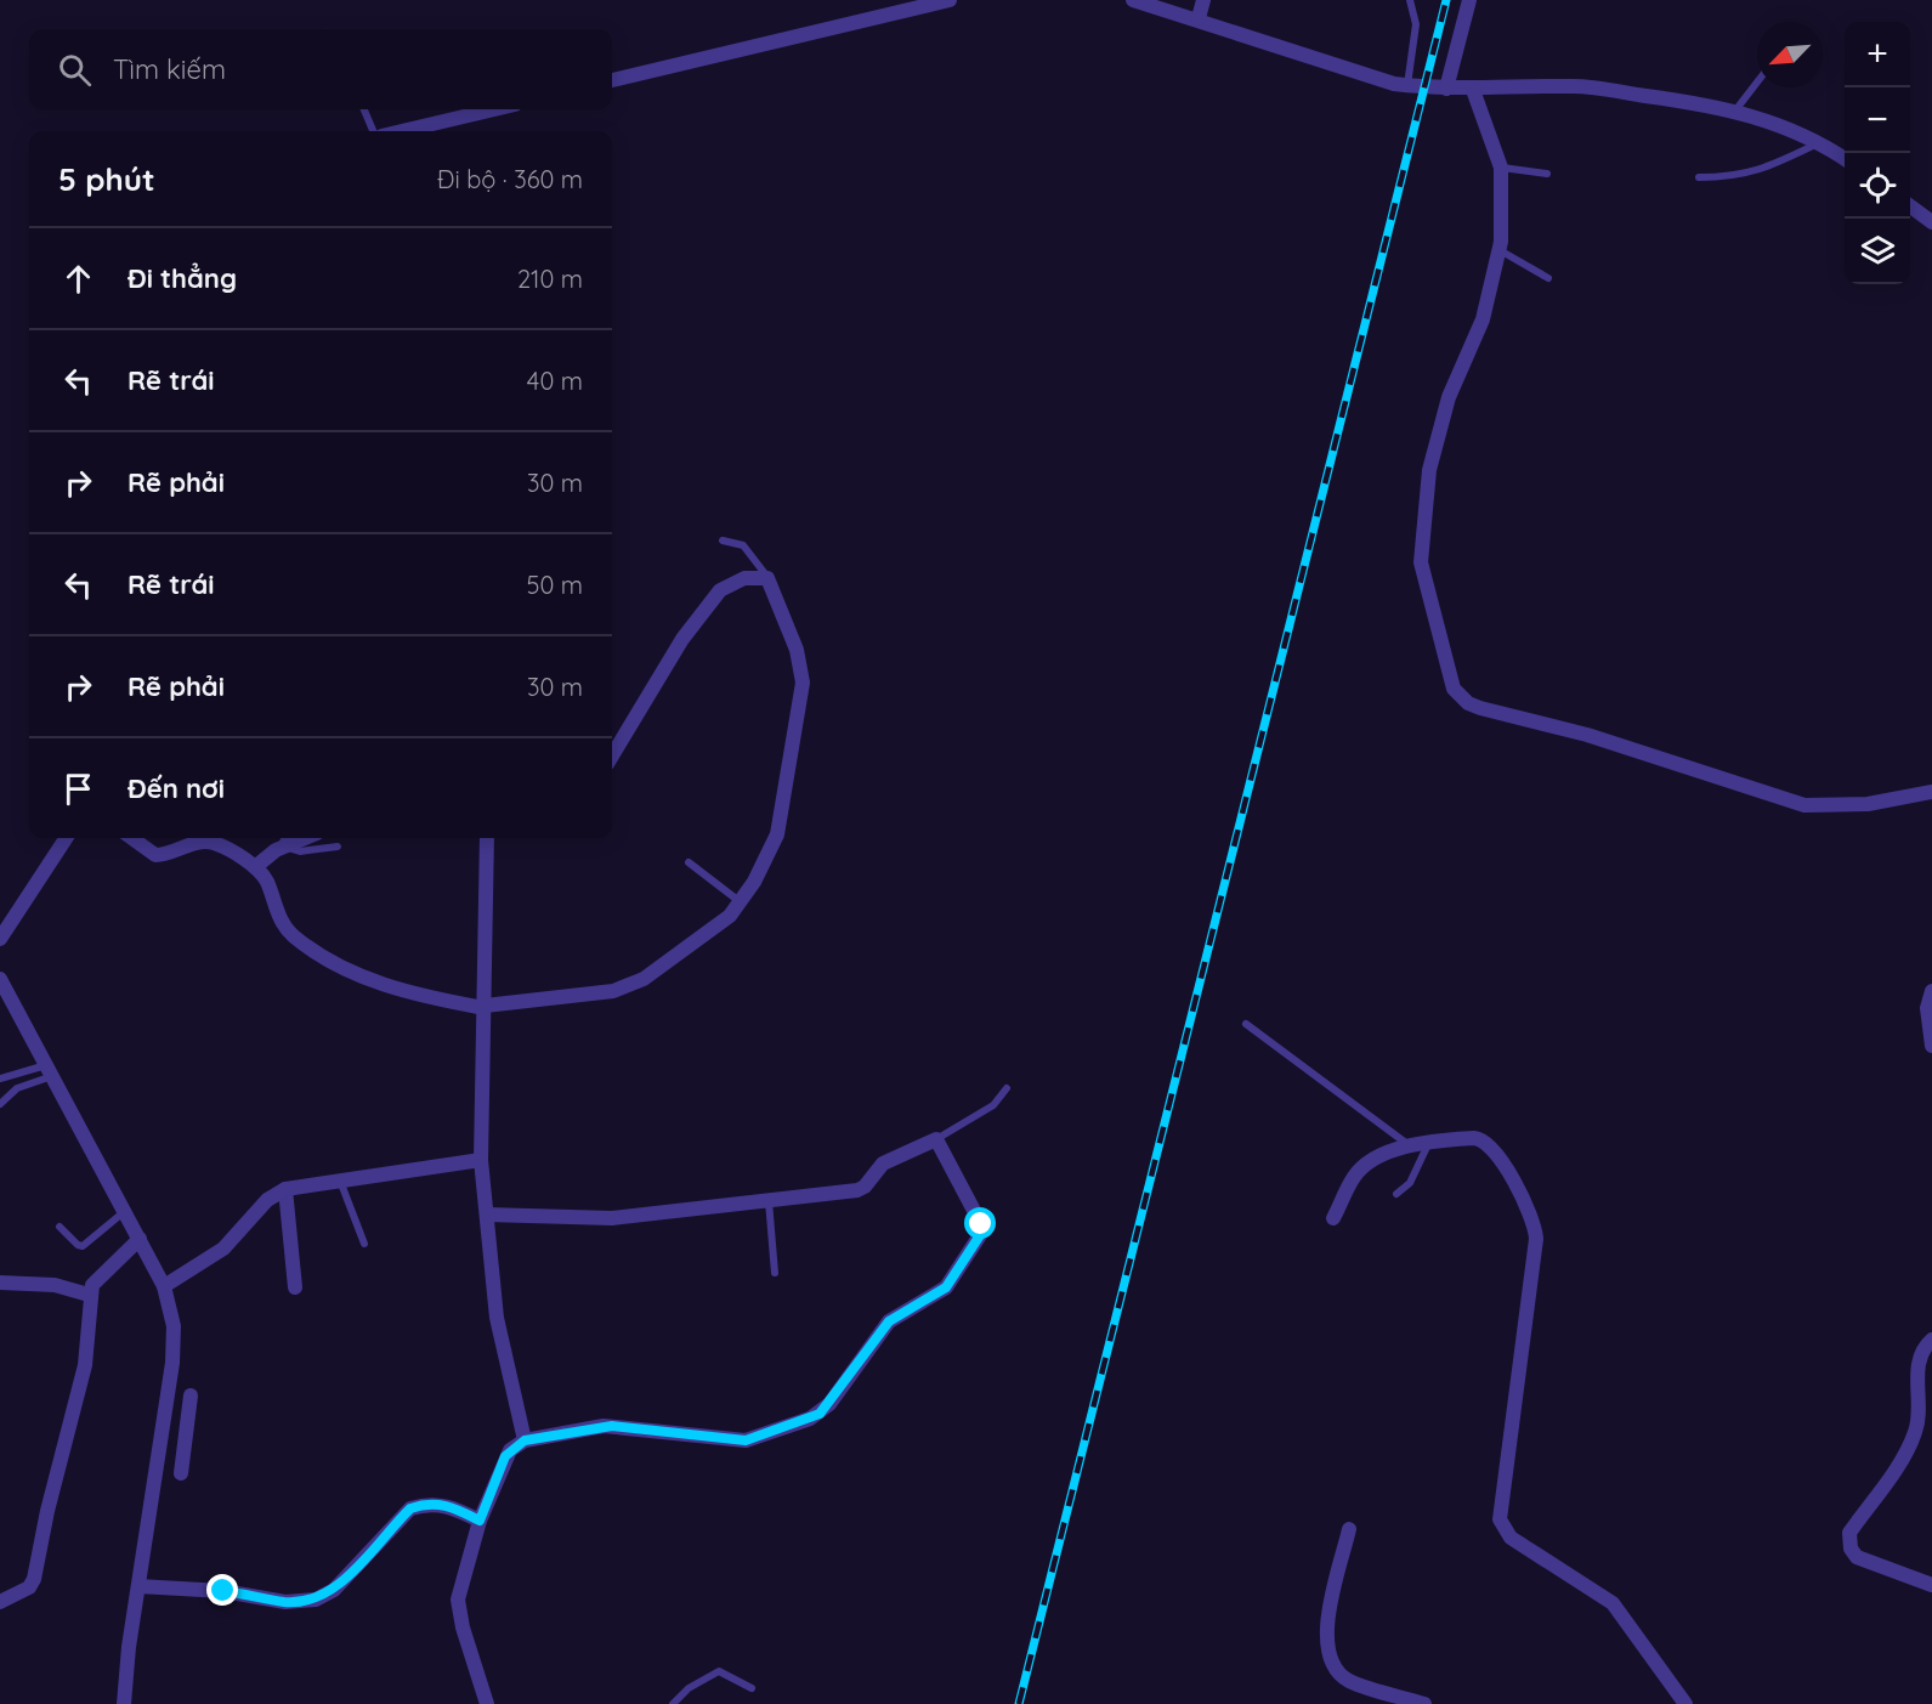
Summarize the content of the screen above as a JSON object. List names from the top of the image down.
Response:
{
  "north": "bottom left",
  "page": {
    "map_buttons": ["+", "−"],
    "search": "Tìm kiếm",
    "heading": ["5 phút", "Đi bộ · 360 m"],
    "list": [
      ["Đi thẳng", "210 m"],
      ["Rẽ trái", "40 m"],
      ["Rẽ phải", "30 m"],
      ["Rẽ trái", "50 m"],
      ["Rẽ phải", "30 m"],
      "Đến nơi"
    ]
  }
}
